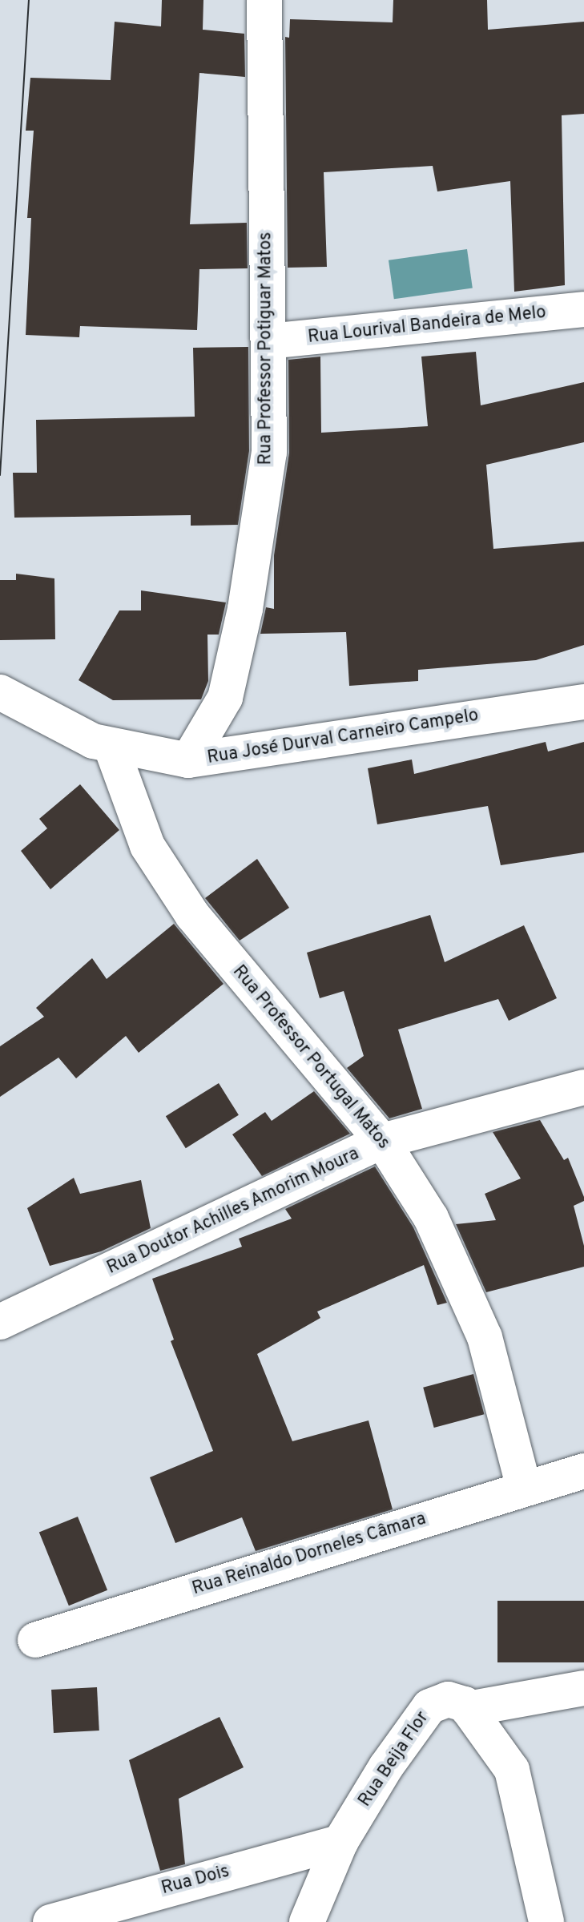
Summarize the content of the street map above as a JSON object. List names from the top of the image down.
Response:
{
  "streets": {
    "street": [
      "Rua Lourival Bandeira de Melo",
      "Rua Professor Potiguar Matos",
      "Rua José Durval Carneiro Campelo",
      "Rua Professor Portugal Matos",
      "Rua Doutor Achilles Amorim Moura",
      "Rua Reinaldo Dorneles Câmara",
      "Rua Beija Flor",
      "Rua Dois"
    ]
  },
  "crossings": [
    ["Rua Lourival Bandeira de Melo", "Rua Professor Potiguar Matos"],
    ["Rua Professor Potiguar Matos", "Rua José Durval Carneiro Campelo"],
    ["Rua José Durval Carneiro Campelo", "Rua Professor Portugal Matos"],
    ["Rua Professor Portugal Matos", "Rua Doutor Achilles Amorim Moura"],
    ["Rua Professor Portugal Matos", "Rua Reinaldo Dorneles Câmara"],
    ["Rua Beija Flor", "Rua Dois"]
  ]
}
